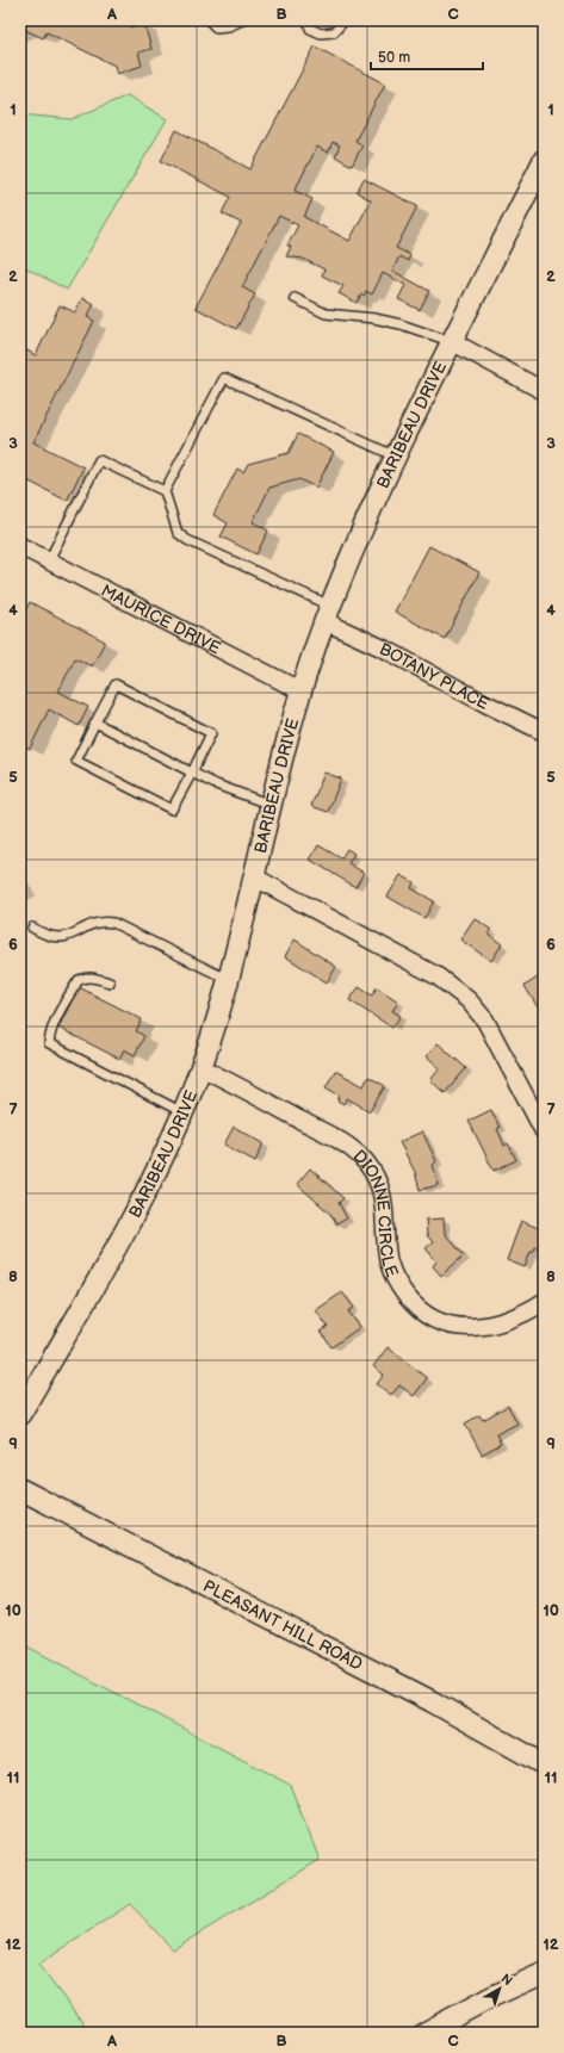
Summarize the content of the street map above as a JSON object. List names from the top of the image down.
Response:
{
  "streets": {
    "street": [
      "BARIBEAU DRIVE",
      "MAURICE DRIVE",
      "BOTANY PLACE",
      "DIONNE CIRCLE",
      "PLEASANT HILL ROAD"
    ]
  },
  "crossings": [
    ["BARIBEAU DRIVE", "MAURICE DRIVE"],
    ["BARIBEAU DRIVE", "BOTANY PLACE"],
    ["BARIBEAU DRIVE", "DIONNE CIRCLE"]
  ],
  "scale_bar": "50 m",
  "north": "top right",
  "grid": {
    "columns": ["A", "B", "C"],
    "rows": [
      "1",
      "2",
      "3",
      "4",
      "5",
      "6",
      "7",
      "8",
      "9",
      "10",
      "11",
      "12"
    ]
  }
}
